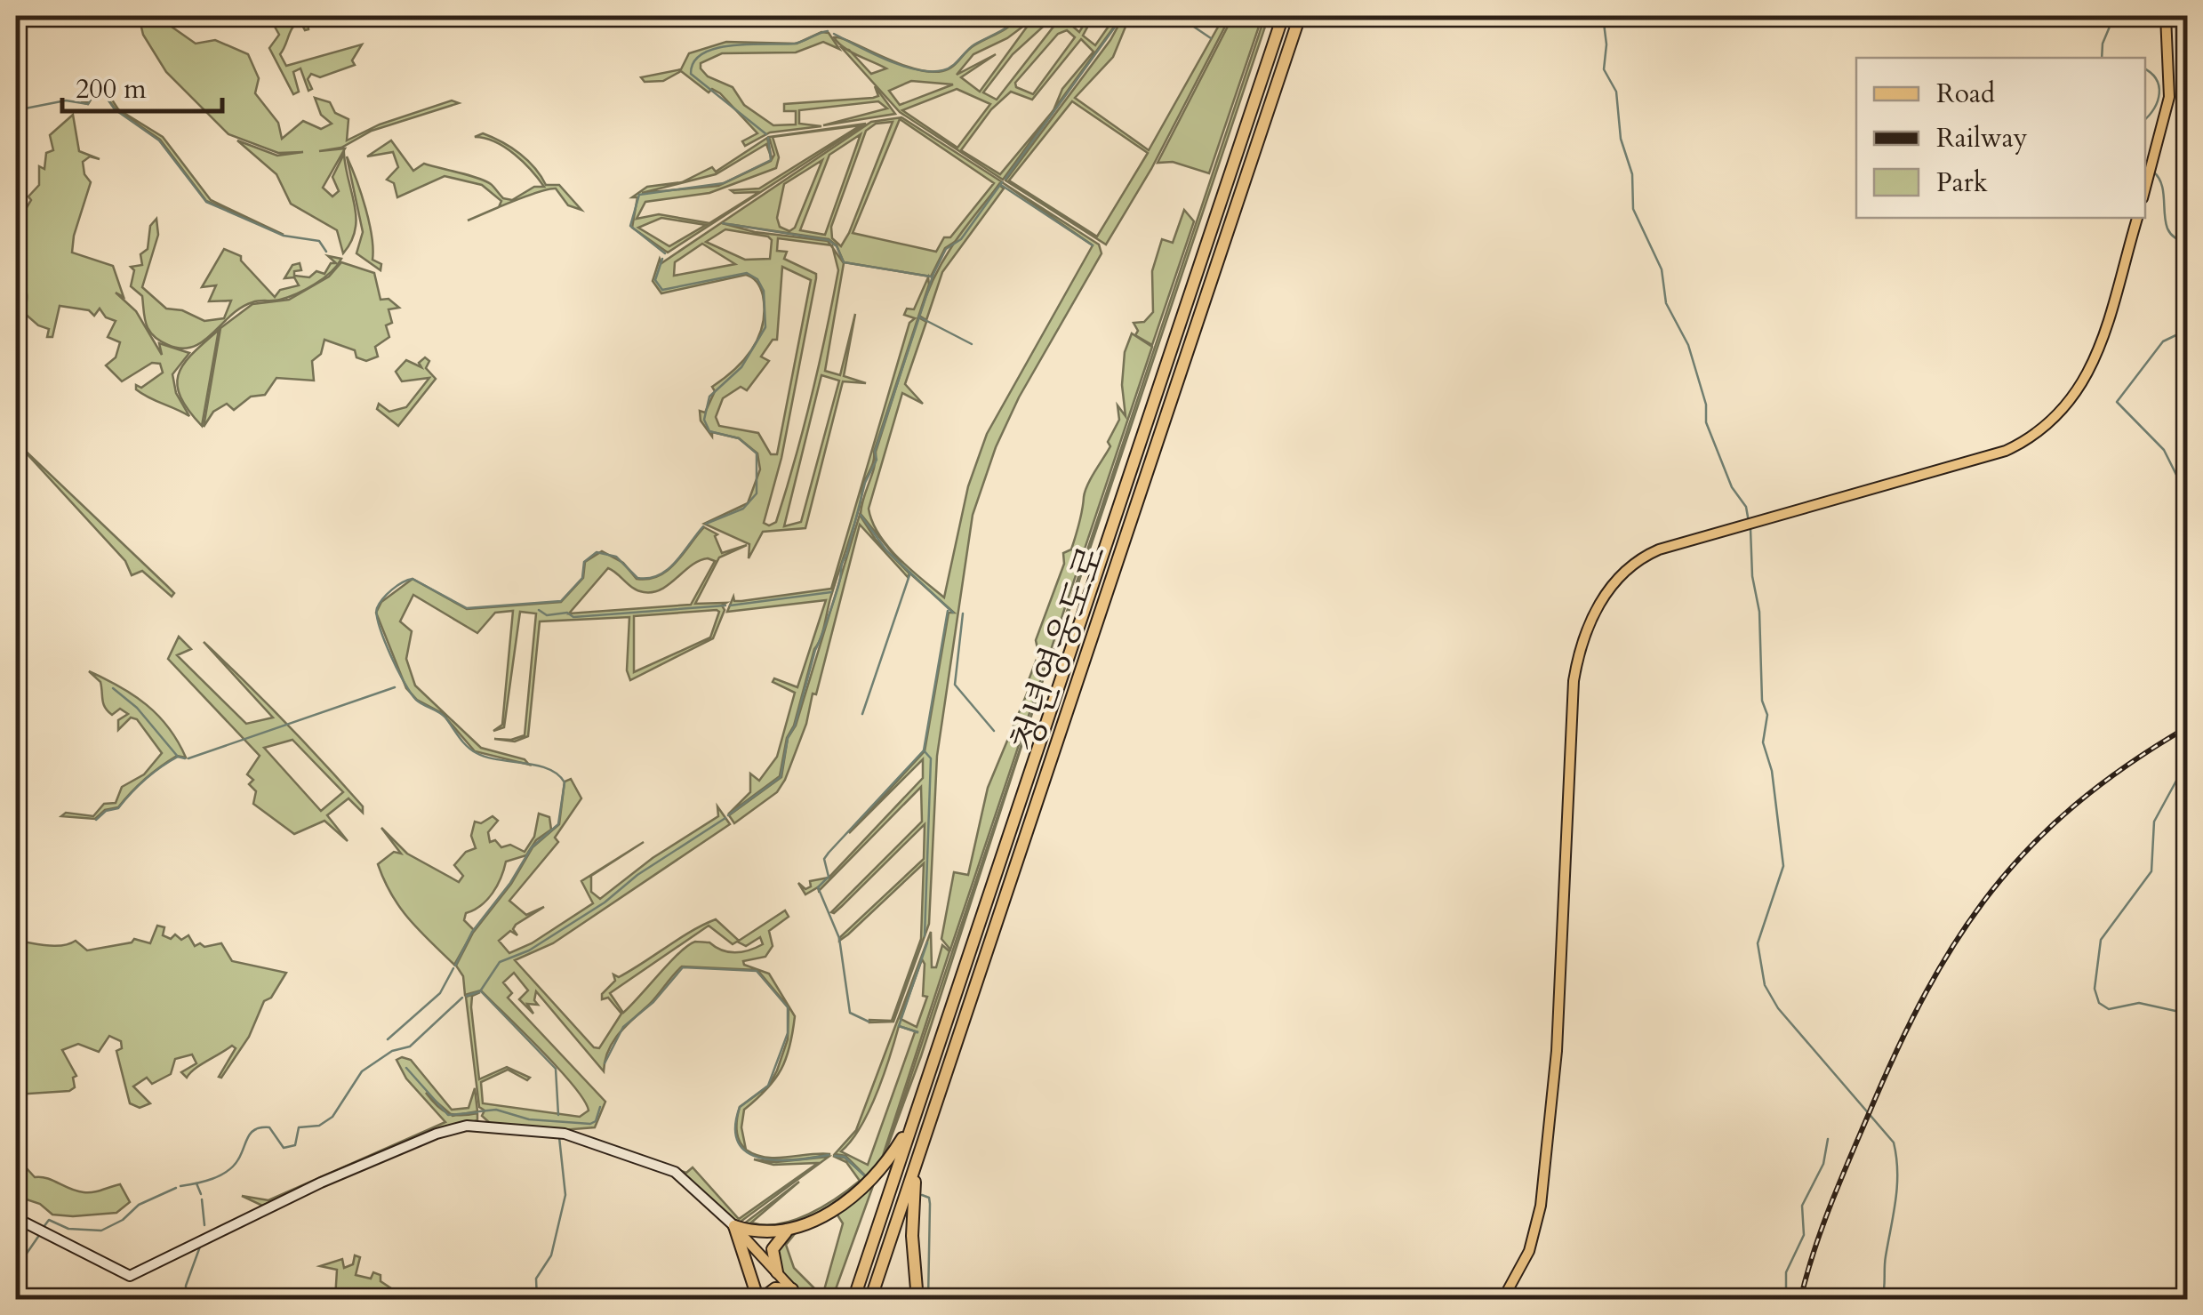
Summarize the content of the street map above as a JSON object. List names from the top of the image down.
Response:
{
  "streets": {
    "highway": ["청년영웅도로"]
  },
  "legend": ["Road", "Railway", "Park"],
  "scale_bar": "200 m"
}
